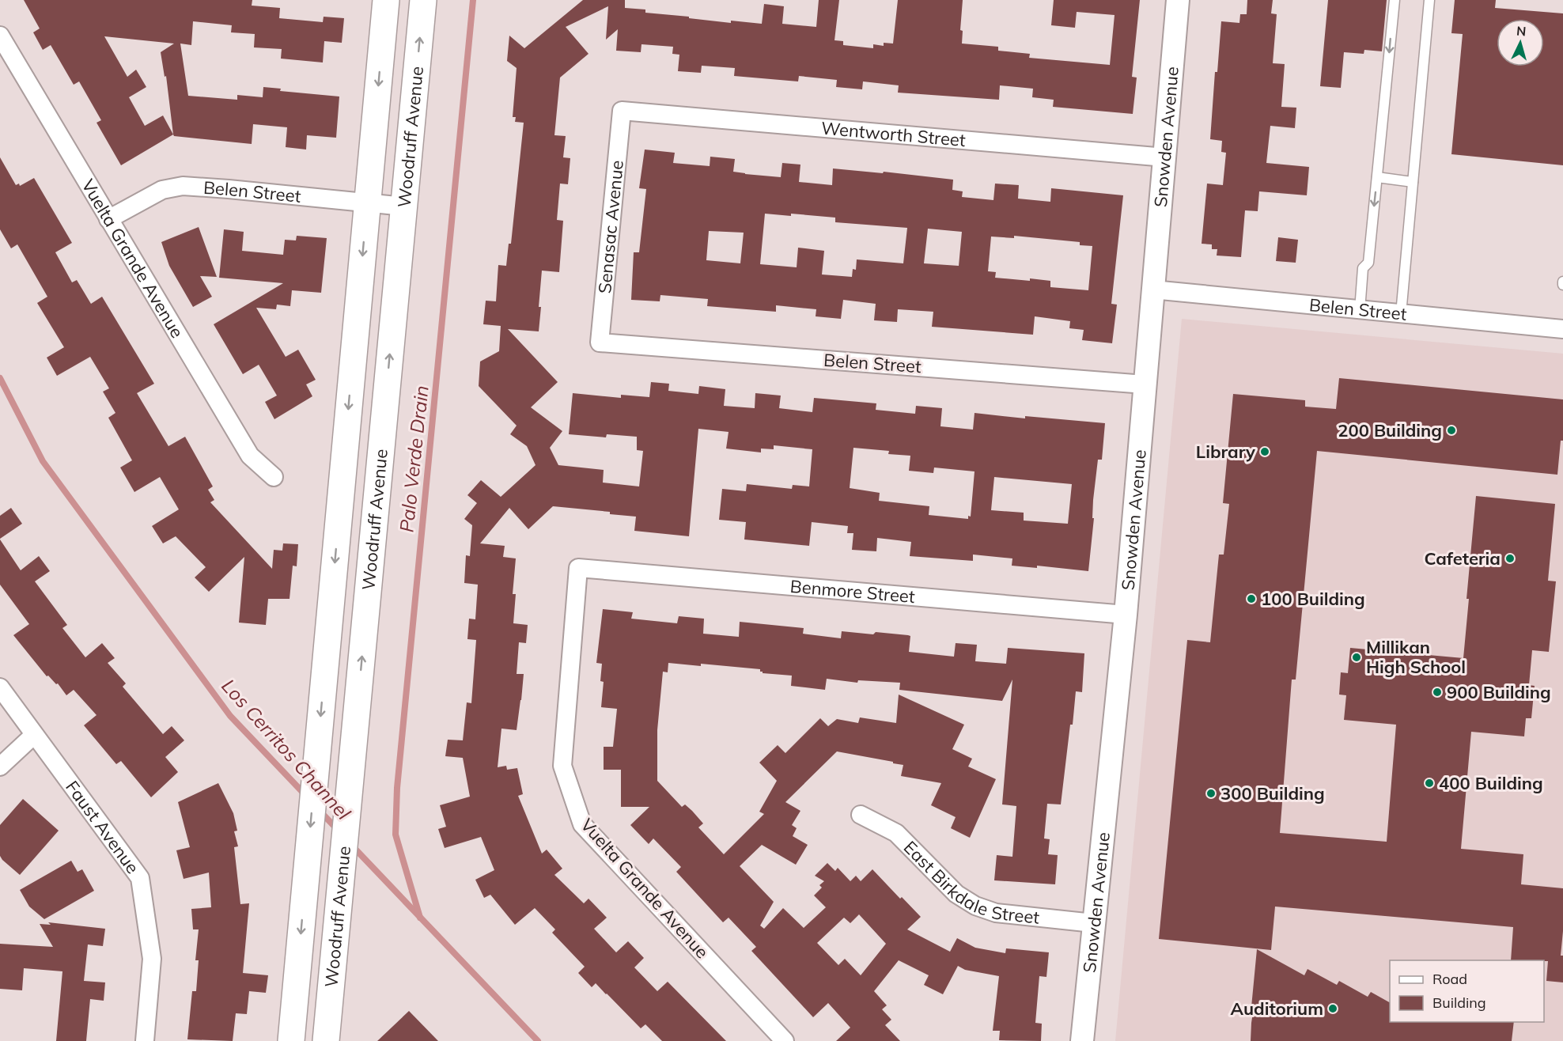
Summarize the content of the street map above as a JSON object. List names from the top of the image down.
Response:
{
  "streets": {
    "main road": ["Woodruff Avenue"],
    "street": [
      "Wentworth Street",
      "Snowden Avenue",
      "Belen Street",
      "Senasac Avenue",
      "Vuelta Grande Avenue",
      "Benmore Street",
      "Faust Avenue",
      "East Birkdale Street"
    ]
  },
  "crossings": [
    ["Wentworth Street", "Snowden Avenue"],
    ["Wentworth Street", "Senasac Avenue"],
    ["Woodruff Avenue", "Belen Street"],
    ["Snowden Avenue", "Belen Street"],
    ["Snowden Avenue", "Benmore Street"],
    ["Snowden Avenue", "East Birkdale Street"],
    ["Belen Street", "Senasac Avenue"],
    ["Belen Street", "Vuelta Grande Avenue"],
    ["Vuelta Grande Avenue", "Benmore Street"]
  ],
  "water": ["Palo Verde Drain", "Los Cerritos Channel"],
  "places": [
    "200 Building",
    "Library",
    "Cafeteria",
    "100 Building",
    "Millikan High School",
    "900 Building",
    "400 Building",
    "300 Building",
    "Auditorium"
  ],
  "legend": ["Road", "Building"],
  "north": "top"
}
